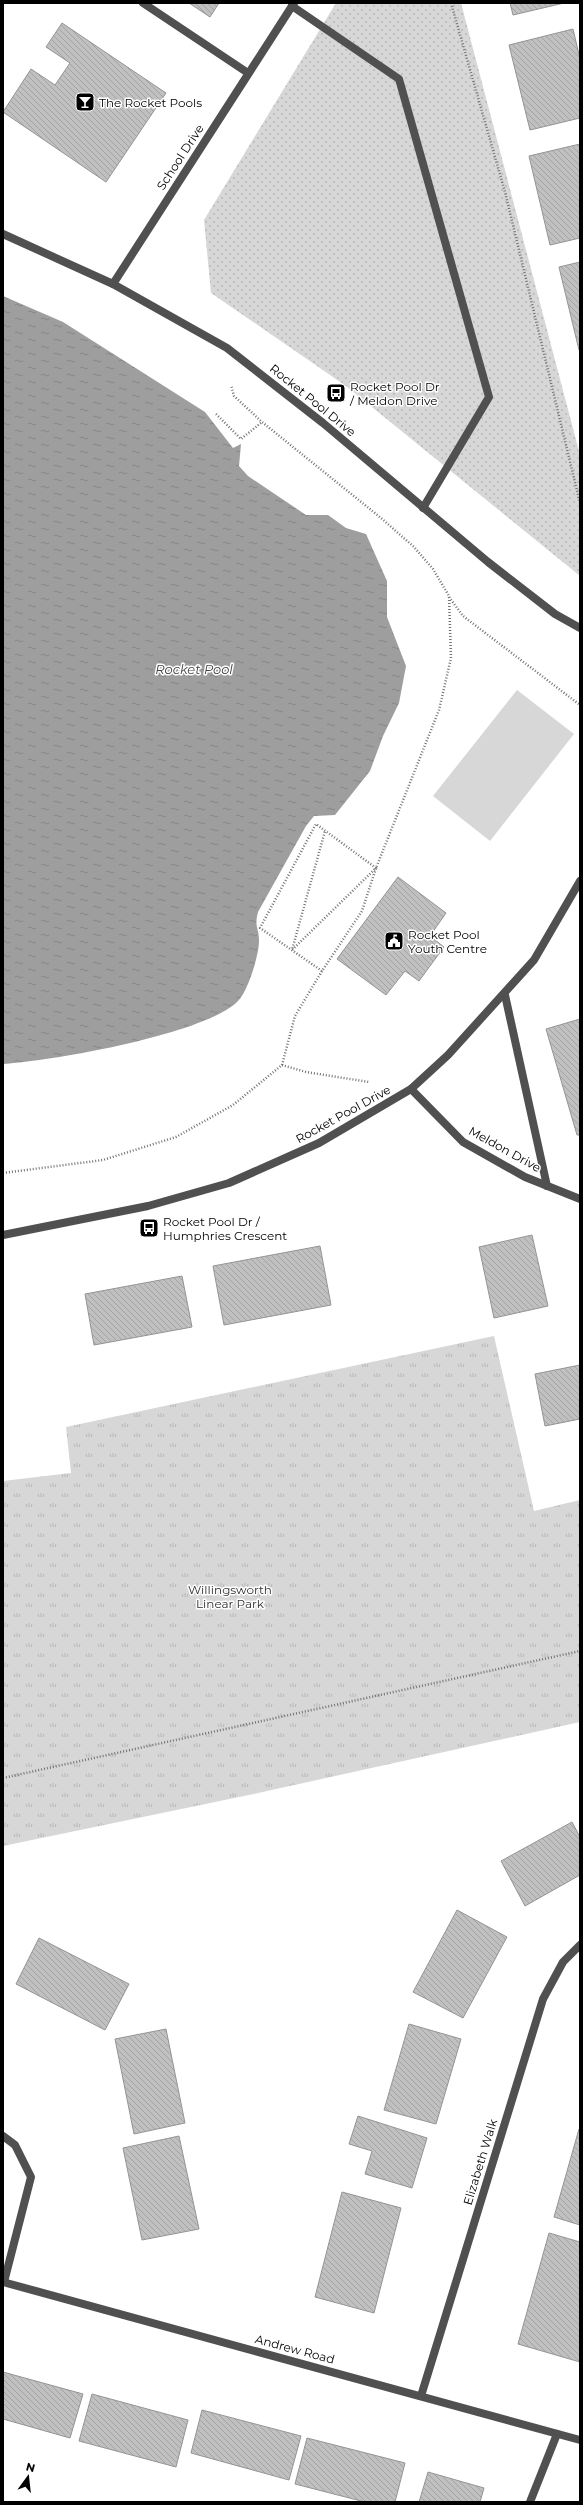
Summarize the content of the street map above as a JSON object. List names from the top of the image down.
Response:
{
  "streets": {
    "street": [
      "School Drive",
      "Rocket Pool Drive",
      "Meldon Drive",
      "Elizabeth Walk",
      "Andrew Road"
    ]
  },
  "crossings": [
    ["School Drive", "Rocket Pool Drive"],
    ["Rocket Pool Drive", "Meldon Drive"],
    ["Elizabeth Walk", "Andrew Road"]
  ],
  "water": ["Rocket Pool"],
  "parks": ["Willingsworth Linear Park"],
  "places": {
    "bar": ["The Rocket Pools"],
    "bus stop": ["Rocket Pool Dr / Meldon Drive", "Rocket Pool Dr / Humphries Crescent"],
    "public building": ["Rocket Pool Youth Centre"]
  },
  "north": "top"
}
